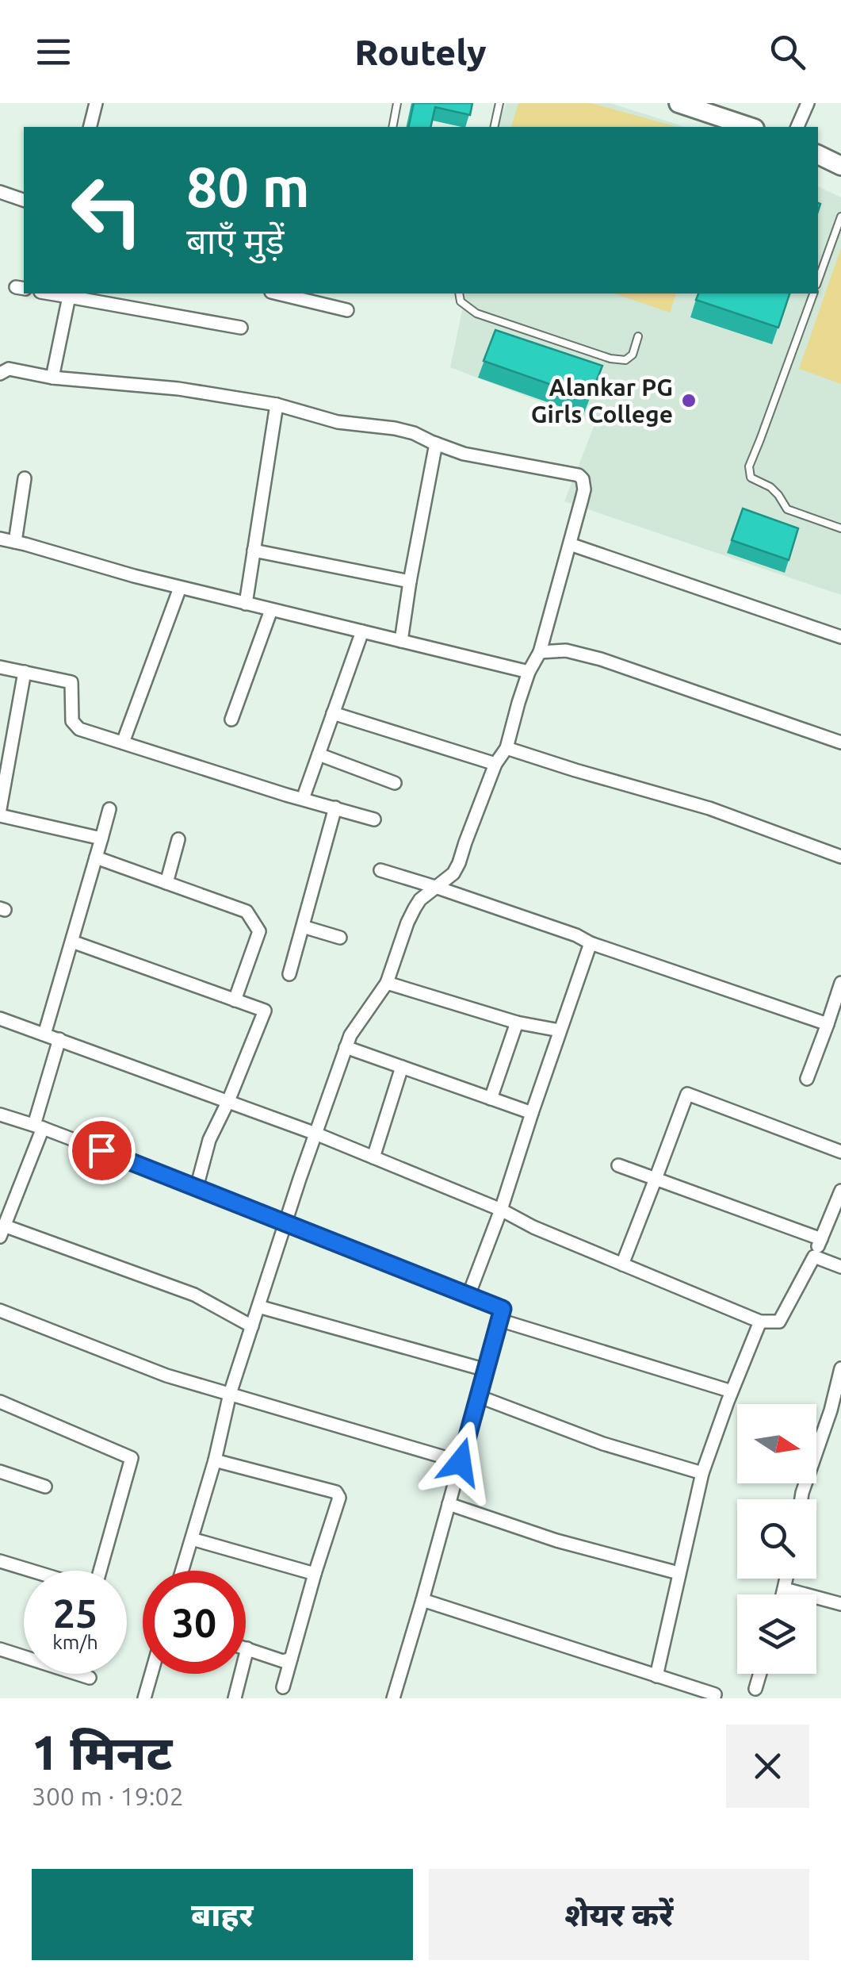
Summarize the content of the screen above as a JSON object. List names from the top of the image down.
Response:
{
  "places": ["Alankar PG Girls College"],
  "north": "right",
  "page": {
    "header": "Routely",
    "turn": ["80 m", "बाएँ मुड़ें"],
    "speed": "25 km/h",
    "limit": "30",
    "heading": ["1 मिनट", "300 m · 19:02"],
    "buttons": ["बाहर", "शेयर करें"]
  }
}
